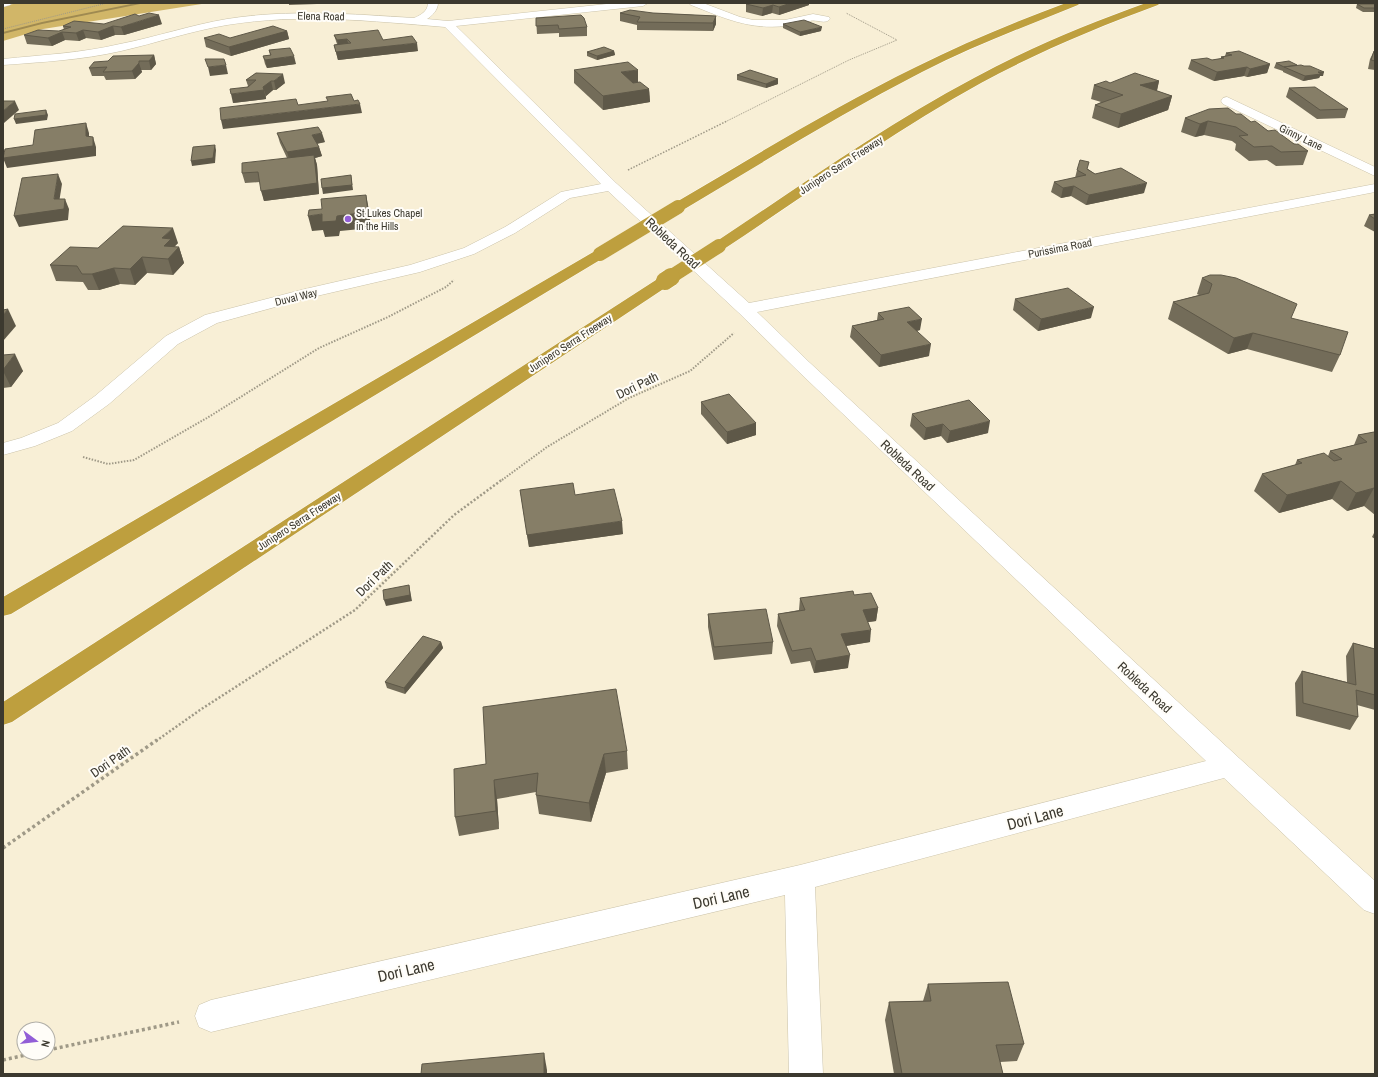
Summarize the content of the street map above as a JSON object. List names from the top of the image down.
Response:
{
  "streets": {
    "highway": ["Junipero Serra Freeway"],
    "street": [
      "Elena Road",
      "Ginny Lane",
      "Robleda Road",
      "Purissima Road",
      "Duval Way",
      "Dori Lane"
    ],
    "path": ["Dori Path"]
  },
  "crossings": [
    ["Elena Road", "Robleda Road"],
    ["Robleda Road", "Purissima Road"],
    ["Robleda Road", "Duval Way"],
    ["Robleda Road", "Dori Path"],
    ["Robleda Road", "Dori Lane"],
    ["Purissima Road", "Dori Path"]
  ],
  "places": ["St Lukes Chapel in the Hills"],
  "north": "right"
}
